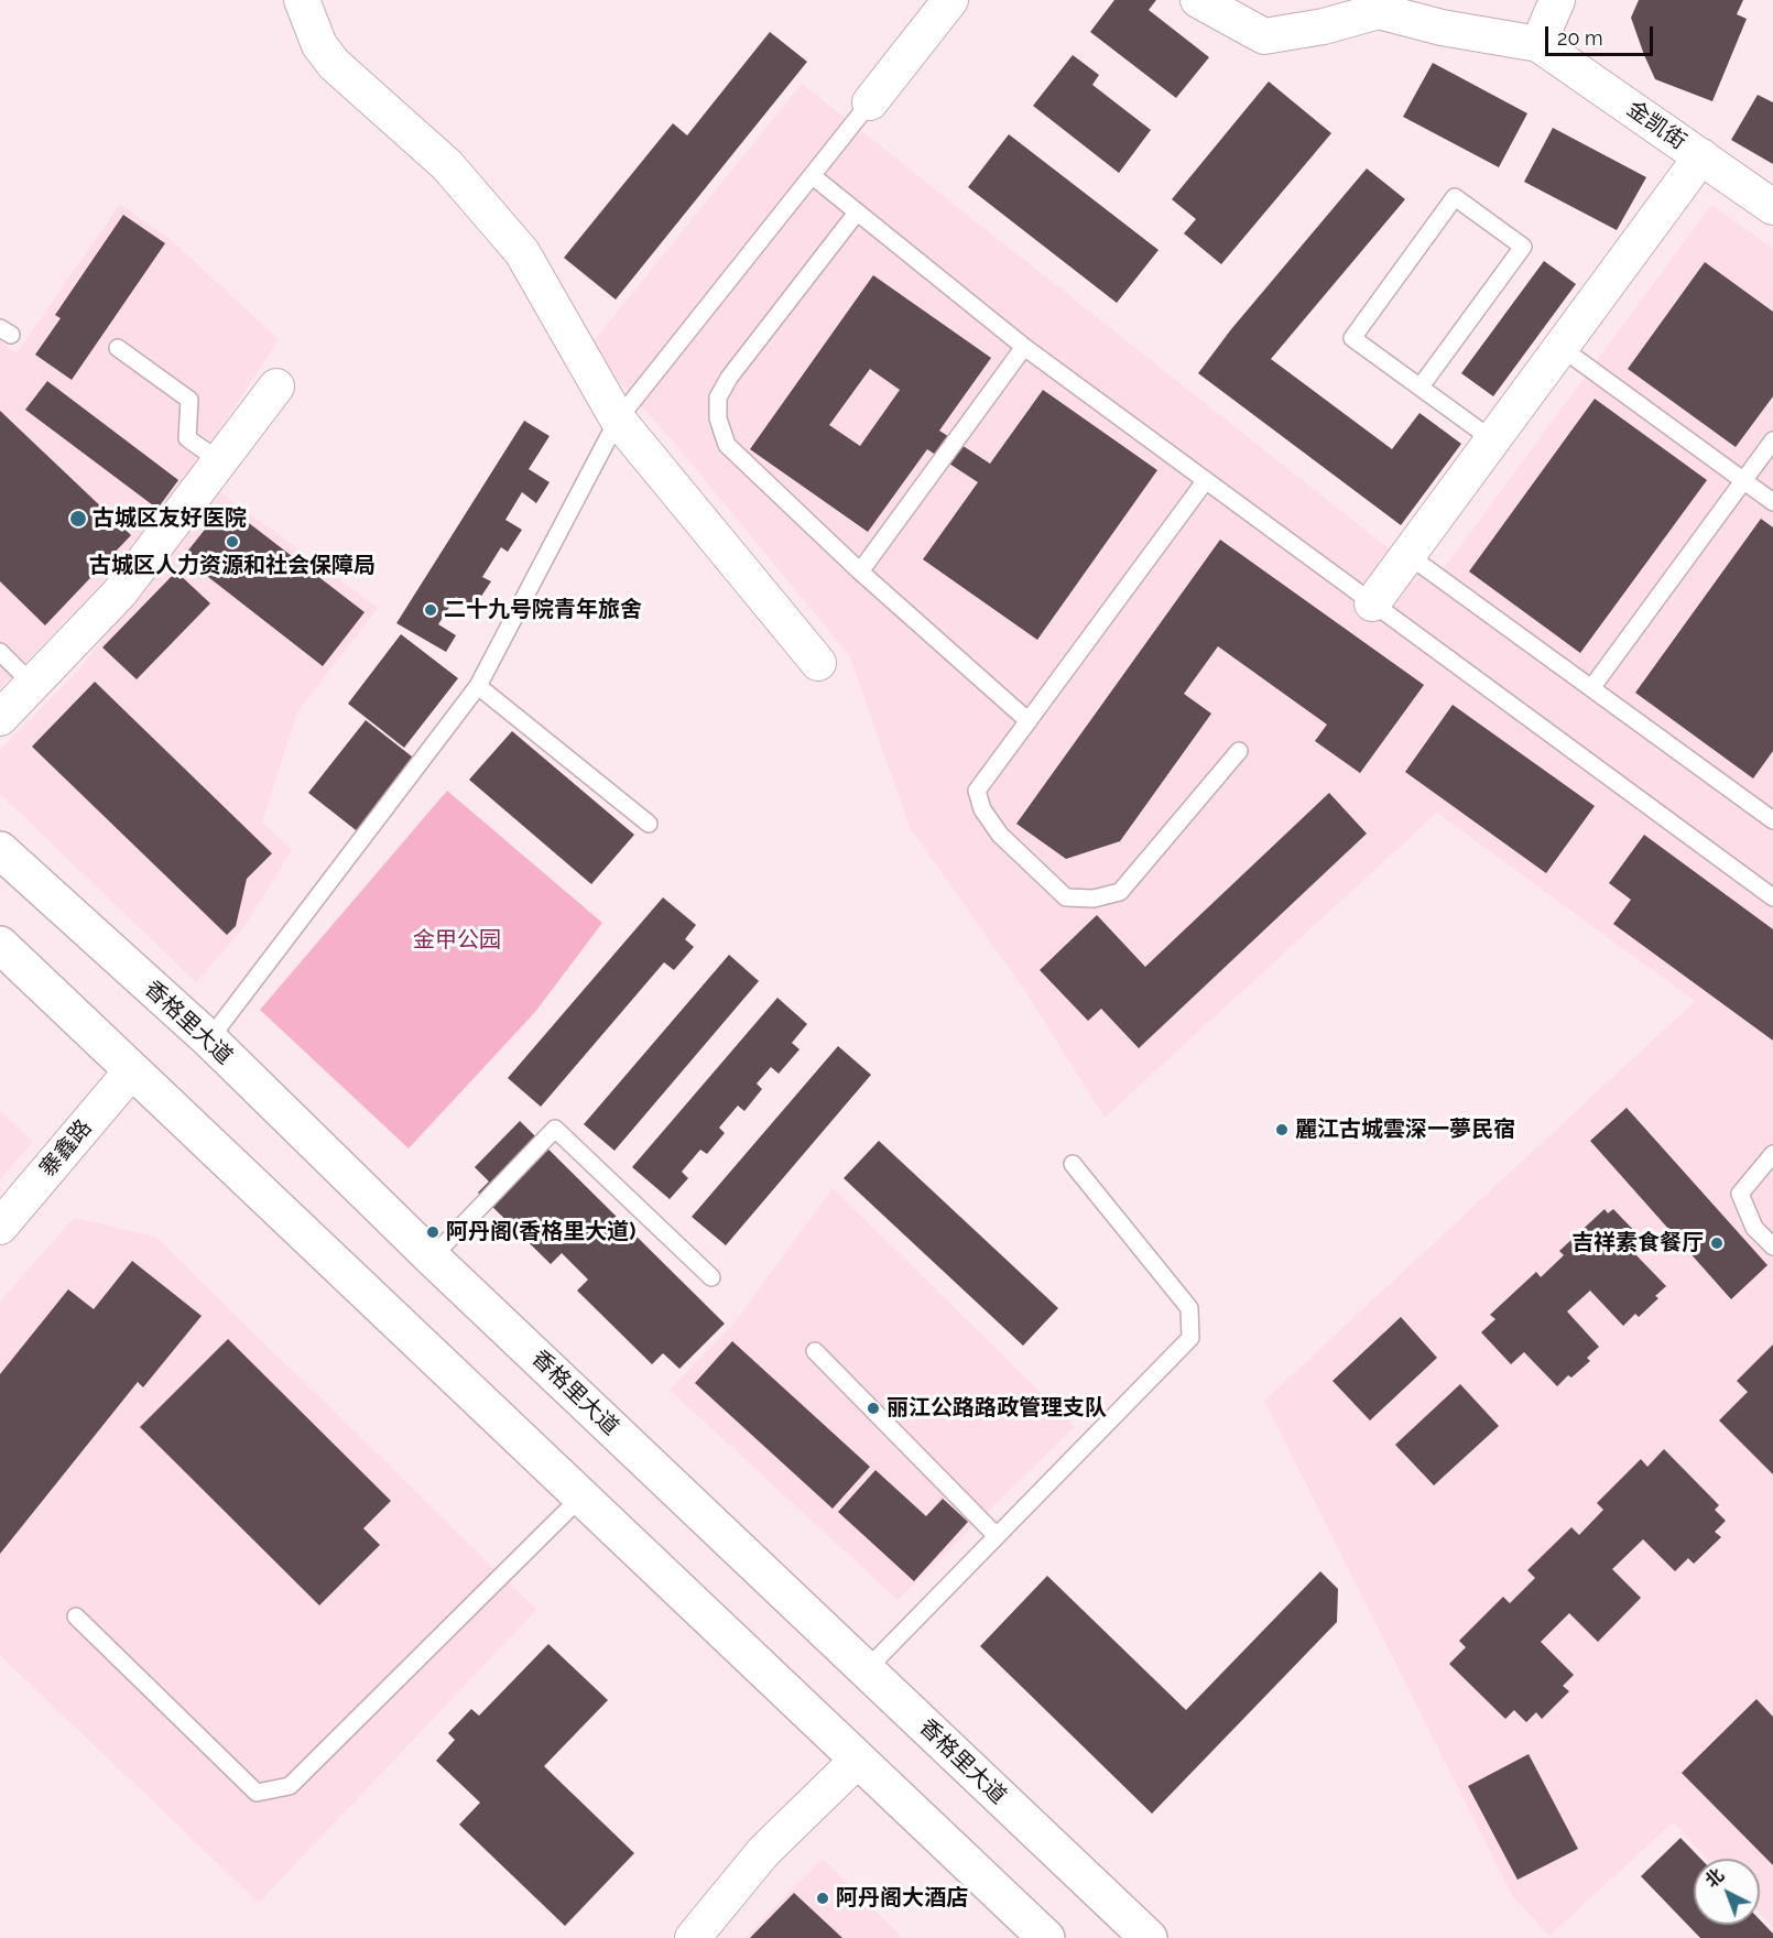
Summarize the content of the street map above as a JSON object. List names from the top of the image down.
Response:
{
  "streets": {
    "main road": ["香格里大道"],
    "street": ["金凯街", "寨鑫路"]
  },
  "parks": ["金甲公园"],
  "places": [
    "古城区友好医院",
    "古城区人力资源和社会保障局",
    "二十九号院青年旅舍",
    "麗江古城雲深一夢民宿",
    "阿丹阁(香格里大道)",
    "吉祥素食餐厅",
    "丽江公路路政管理支队",
    "阿丹阁大酒店"
  ],
  "scale_bar": "20 m",
  "north": "top left"
}
